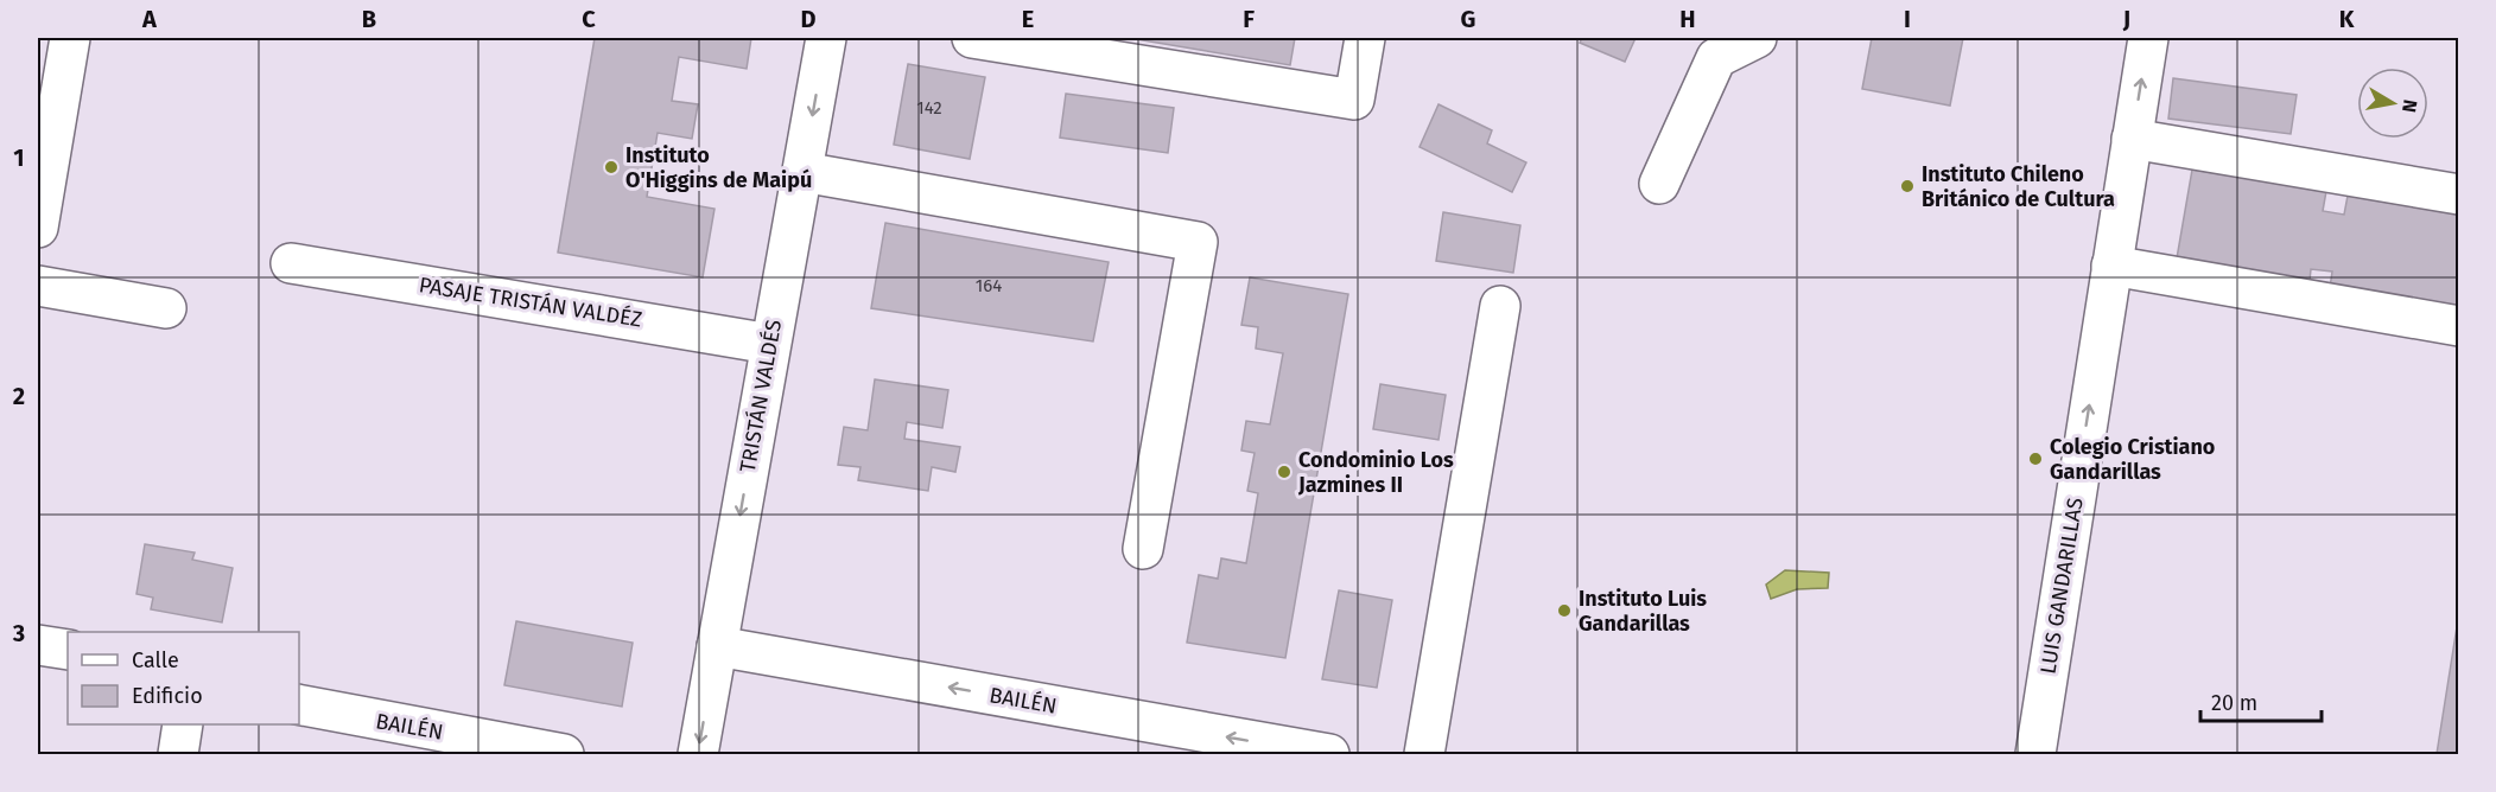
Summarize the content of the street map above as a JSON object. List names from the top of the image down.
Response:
{
  "streets": {
    "street": [
      "PASAJE TRISTÁN VALDÉZ",
      "TRISTÁN VALDÉS",
      "LUIS GANDARILLAS",
      "BAILÉN"
    ]
  },
  "crossings": [
    ["PASAJE TRISTÁN VALDÉZ", "TRISTÁN VALDÉS"],
    ["TRISTÁN VALDÉS", "BAILÉN"]
  ],
  "one_way": ["TRISTÁN VALDÉS", "LUIS GANDARILLAS", "BAILÉN"],
  "places": [
    "Instituto O'Higgins de Maipú",
    "Instituto Chileno Británico de Cultura",
    "Colegio Cristiano Gandarillas",
    "Condominio Los Jazmines II",
    "Instituto Luis Gandarillas"
  ],
  "house_numbers": ["142", "164"],
  "legend": ["Calle", "Edificio"],
  "scale_bar": "20 m",
  "north": "right",
  "grid": {
    "columns": [
      "A",
      "B",
      "C",
      "D",
      "E",
      "F",
      "G",
      "H",
      "I",
      "J",
      "K"
    ],
    "rows": ["1", "2", "3"]
  }
}
